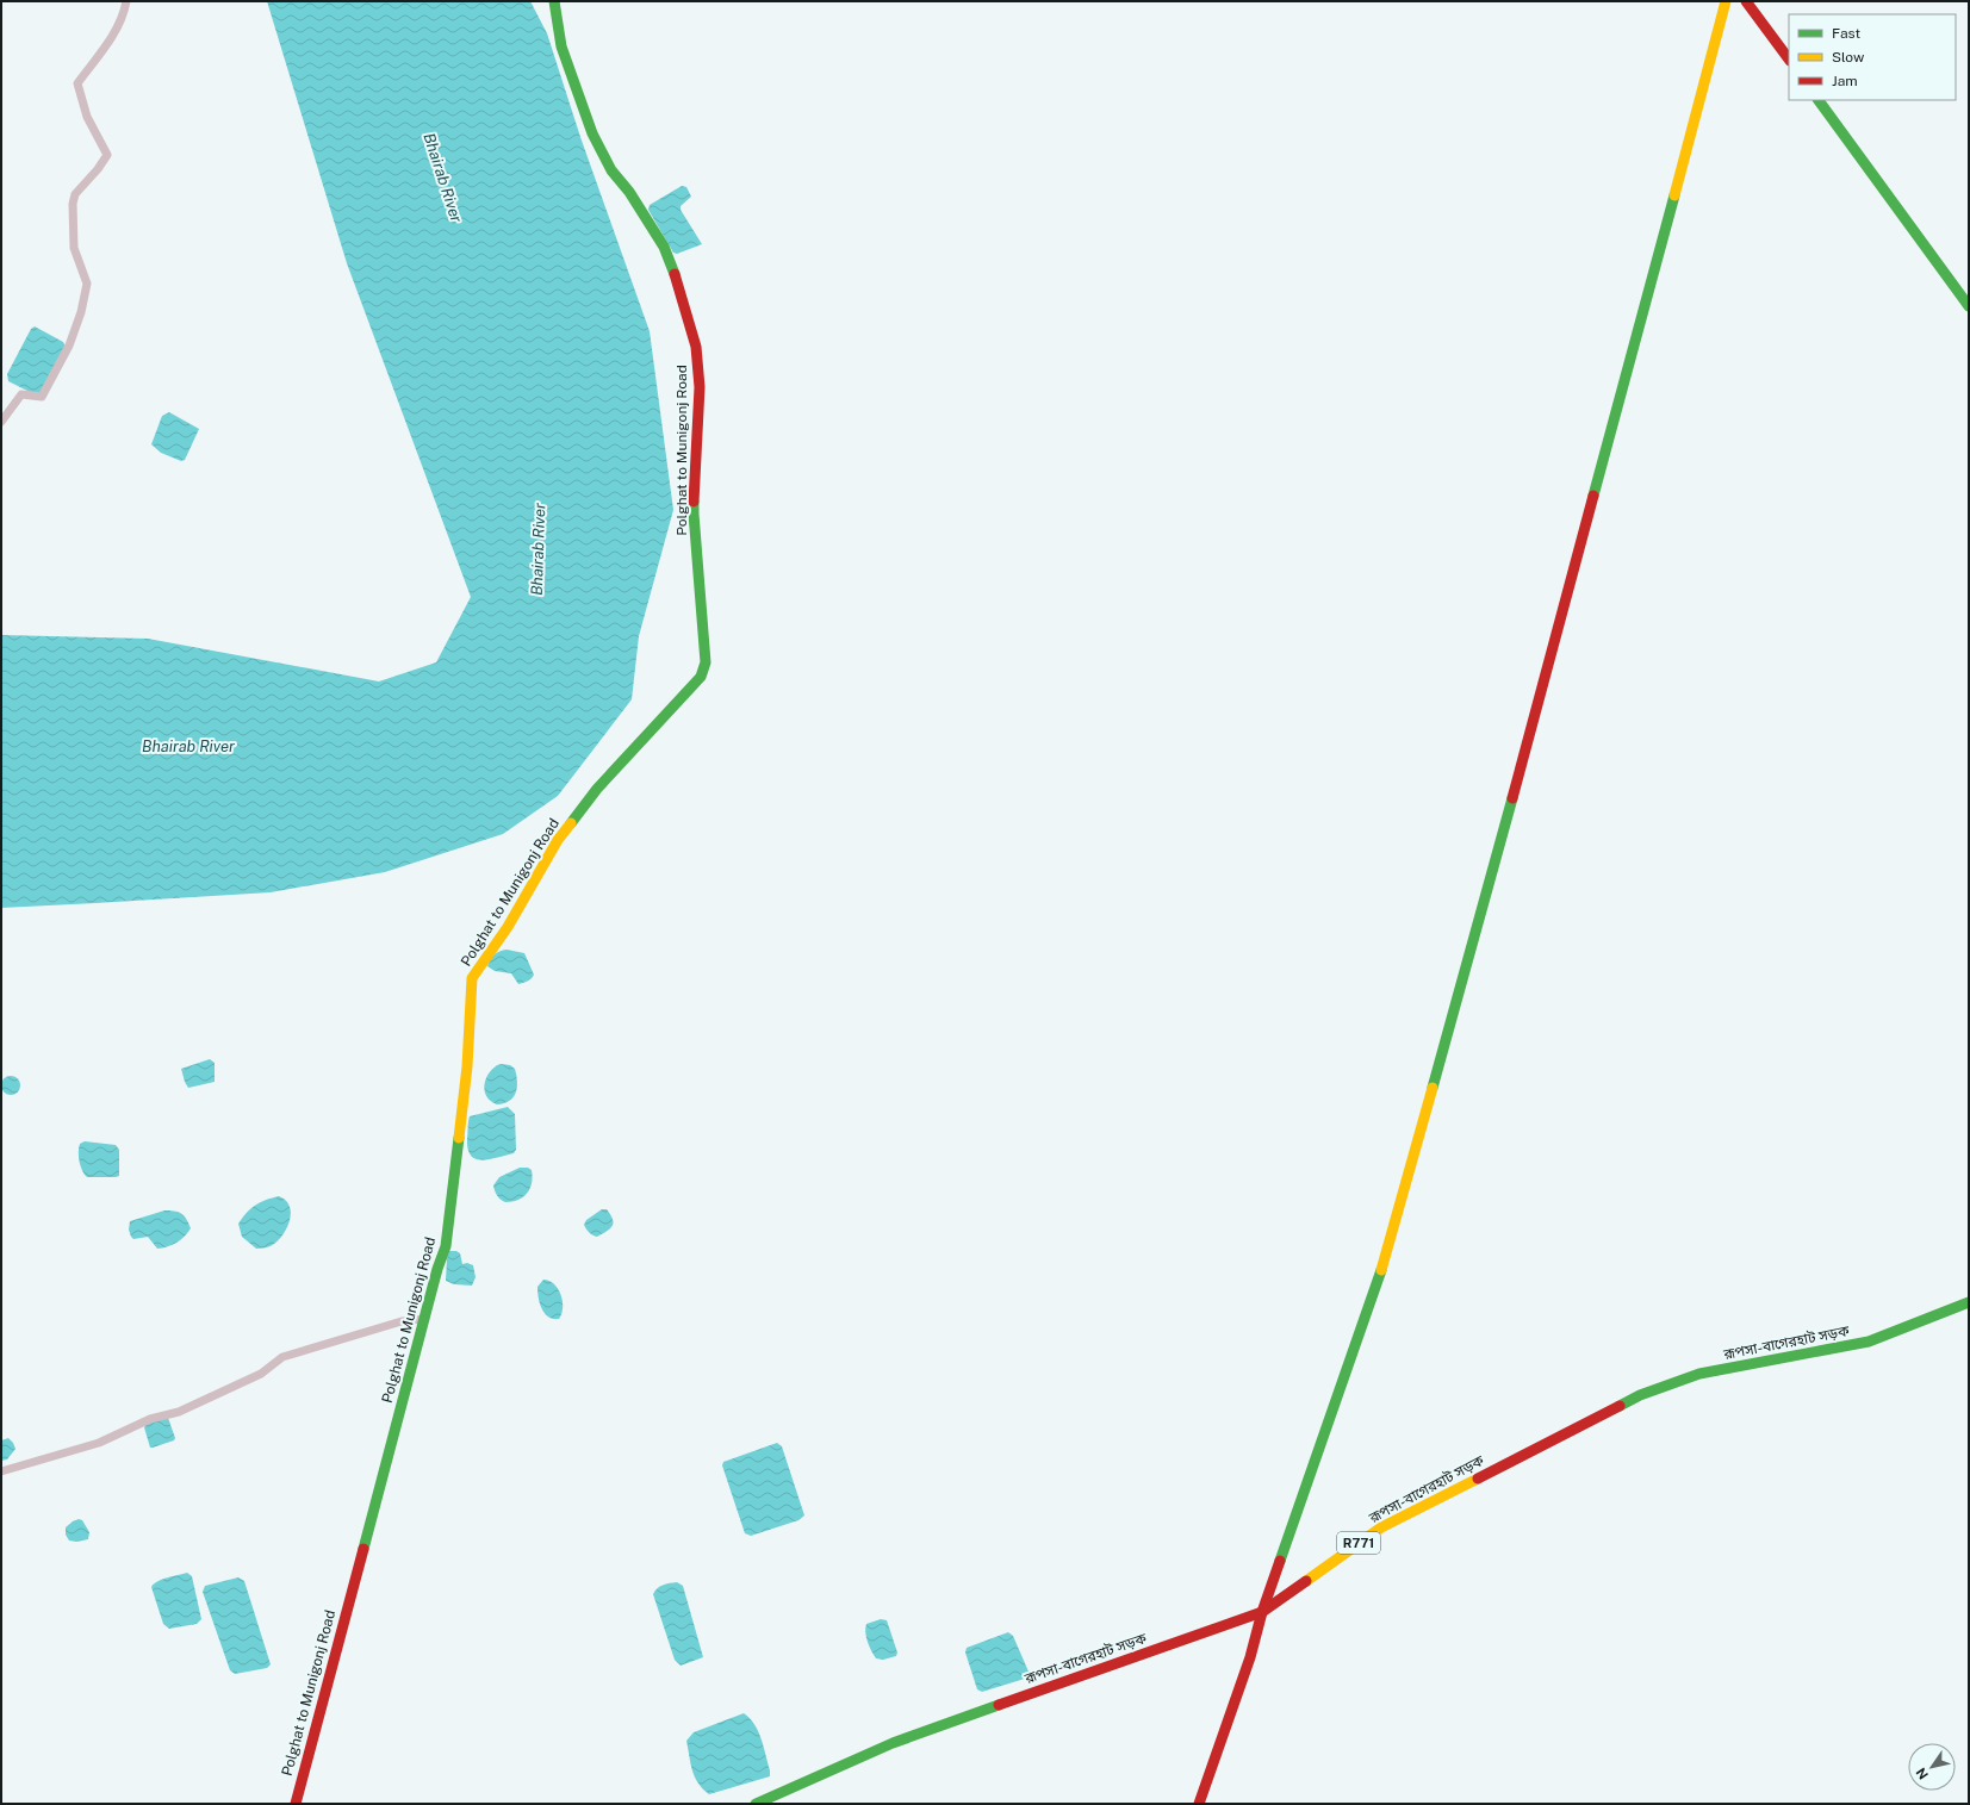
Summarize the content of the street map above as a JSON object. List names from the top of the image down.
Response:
{
  "streets": {
    "street": ["Polghat to Munigonj Road", "রূপসা-বাগেরহাট সড়ক", "R771"]
  },
  "water": ["Bhairab River"],
  "legend": ["Fast", "Slow", "Jam"],
  "north": "bottom left"
}
